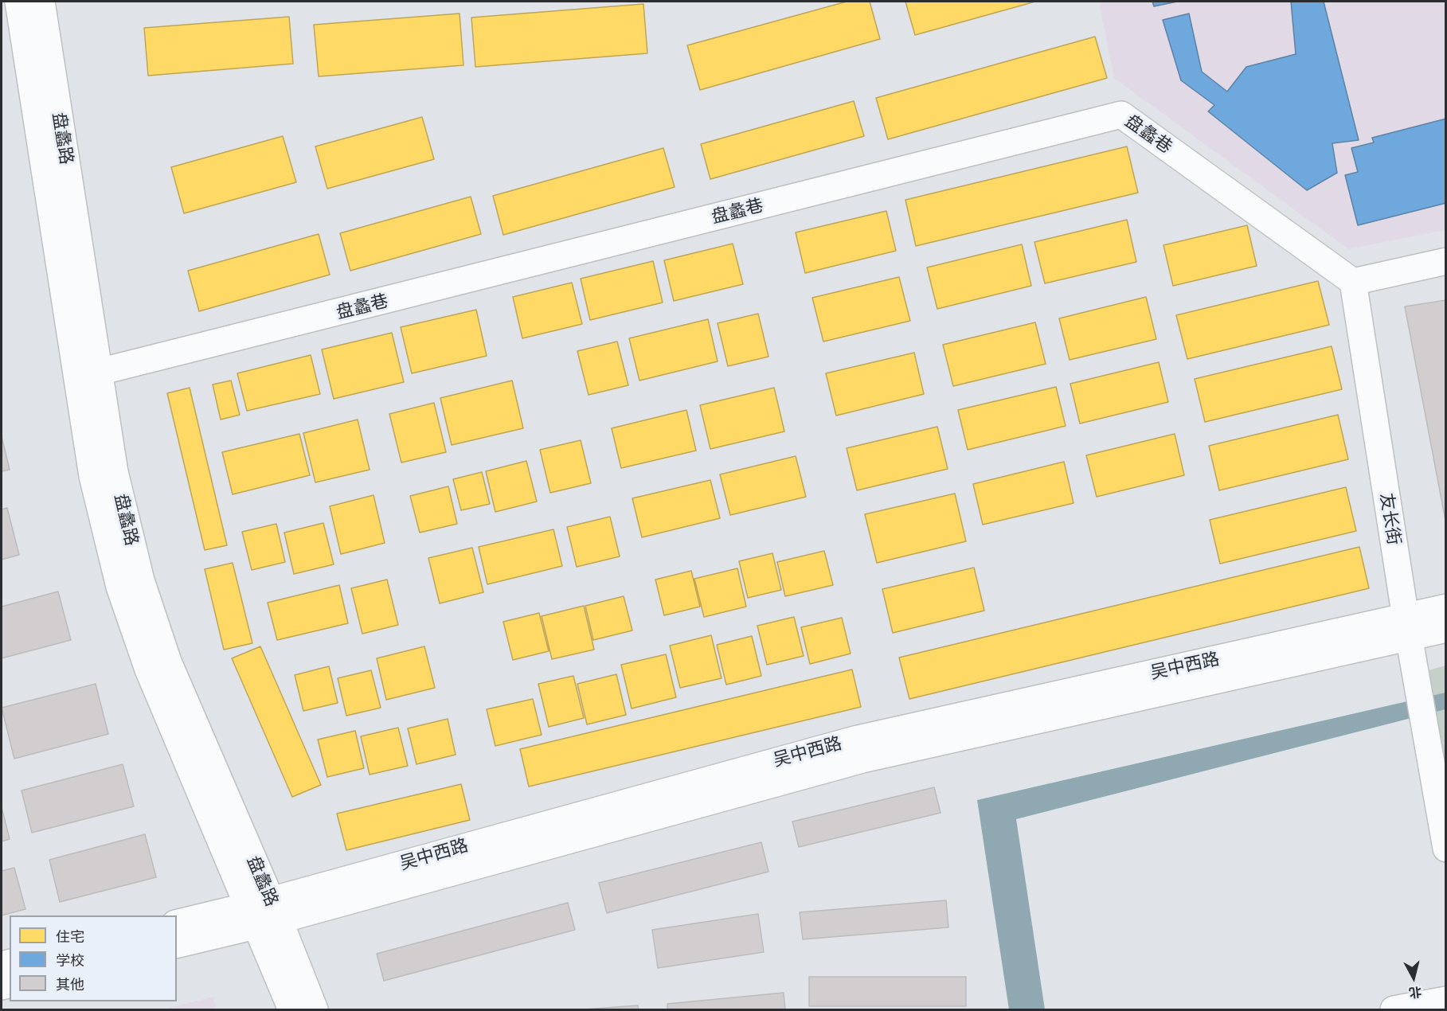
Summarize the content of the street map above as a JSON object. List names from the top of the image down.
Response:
{
  "streets": {
    "main road": [
      "盘蠡巷",
      "盘蠡路",
      "友长街",
      "吴中西路"
    ]
  },
  "crossings": [
    ["盘蠡巷", "盘蠡路"],
    ["盘蠡巷", "友长街"],
    ["盘蠡路", "吴中西路"],
    ["友长街", "吴中西路"]
  ],
  "legend": ["住宅", "学校", "其他"],
  "north": "bottom"
}
